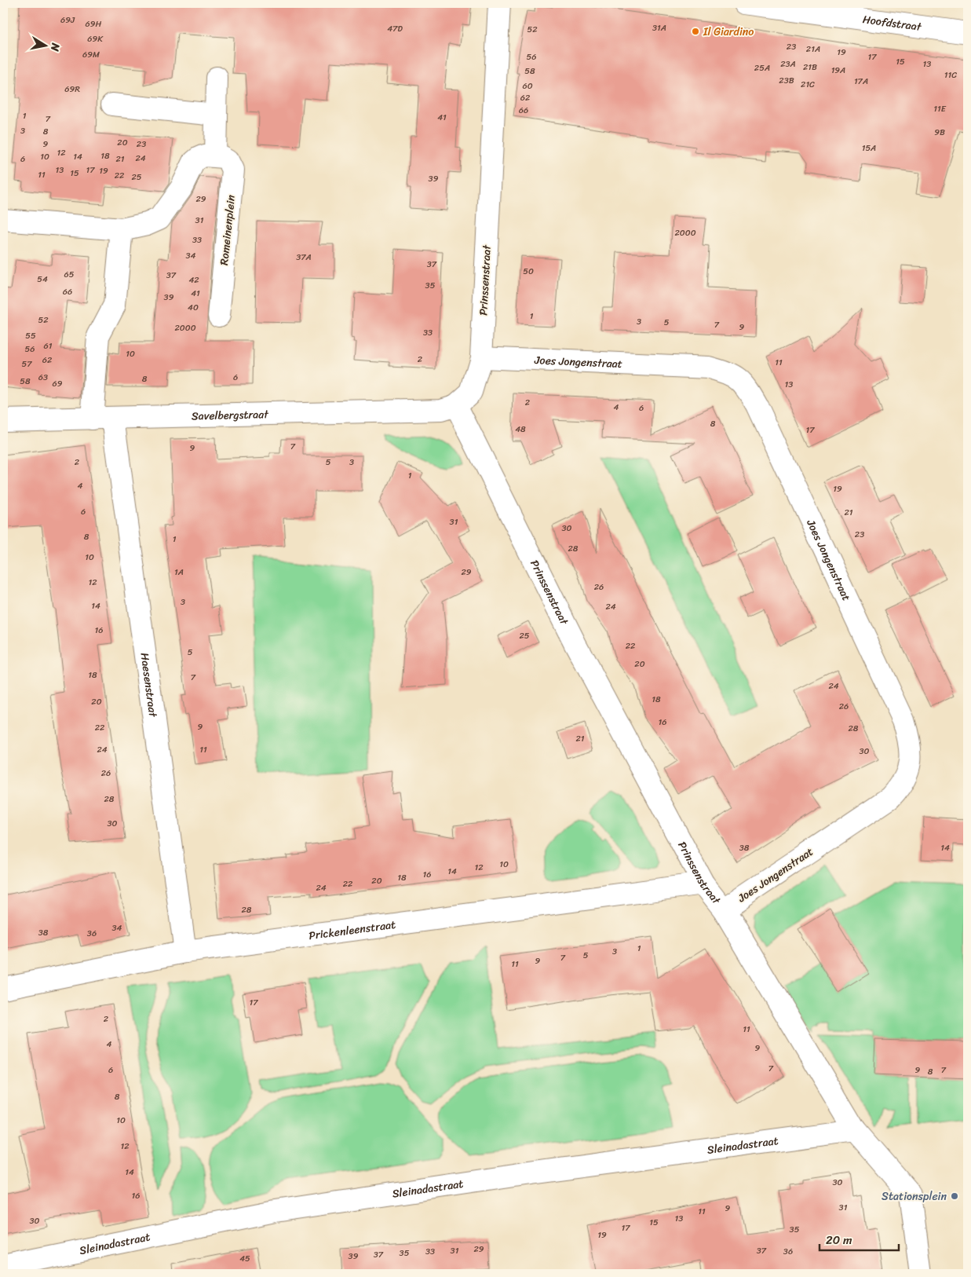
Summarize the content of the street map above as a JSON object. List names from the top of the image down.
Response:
{
  "streets": {
    "street": [
      "Hoofdstraat",
      "Romeinenplein",
      "Prinssenstraat",
      "Joes Jongenstraat",
      "Savelbergstraat",
      "Haesenstraat",
      "Prickenleenstraat",
      "Sleinadastraat"
    ]
  },
  "crossings": [
    ["Prinssenstraat", "Joes Jongenstraat"],
    ["Prinssenstraat", "Savelbergstraat"],
    ["Prinssenstraat", "Prickenleenstraat"],
    ["Prinssenstraat", "Sleinadastraat"],
    ["Savelbergstraat", "Haesenstraat"],
    ["Haesenstraat", "Prickenleenstraat"]
  ],
  "places": ["Il Giardino", "Stationsplein"],
  "house_numbers": [
    "69J",
    "69H",
    "31A",
    "47D",
    "52",
    "69K",
    "23",
    "21A",
    "19",
    "69M",
    "56",
    "17",
    "15",
    "23A",
    "13",
    "21B",
    "25A",
    "19A",
    "58",
    "11C",
    "23B",
    "17A",
    "21C",
    "60",
    "69R",
    "62",
    "11E",
    "66",
    "1",
    "41",
    "7",
    "3",
    "8",
    "9B",
    "20",
    "9",
    "23",
    "15A",
    "12",
    "18",
    "10",
    "14",
    "24",
    "6",
    "21",
    "13",
    "17",
    "19",
    "15",
    "11",
    "22",
    "25",
    "39",
    "29",
    "31",
    "2000",
    "33",
    "34",
    "37A",
    "37",
    "50",
    "65",
    "37",
    "54",
    "42",
    "35",
    "66",
    "41",
    "39",
    "40",
    "1",
    "52",
    "3",
    "5",
    "7",
    "9",
    "2000",
    "33",
    "55",
    "61",
    "56",
    "10",
    "2",
    "62",
    "11",
    "57",
    "63",
    "6",
    "8",
    "58",
    "69",
    "13",
    "2",
    "4",
    "6",
    "8",
    "48",
    "17",
    "7",
    "9",
    "2",
    "5",
    "3",
    "1",
    "4",
    "19",
    "6",
    "21",
    "31",
    "30",
    "23",
    "8",
    "1",
    "28",
    "10",
    "1A",
    "29",
    "12",
    "26",
    "3",
    "14",
    "24",
    "16",
    "25",
    "22",
    "5",
    "20",
    "18",
    "7",
    "24",
    "18",
    "20",
    "26",
    "16",
    "9",
    "22",
    "28",
    "21",
    "24",
    "11",
    "30",
    "26",
    "28",
    "30",
    "38",
    "14",
    "10",
    "12",
    "14",
    "16",
    "18",
    "20",
    "22",
    "24",
    "28",
    "34",
    "38",
    "36",
    "1",
    "3",
    "5",
    "7",
    "9",
    "11",
    "17",
    "2",
    "11",
    "4",
    "9",
    "7",
    "6",
    "9",
    "7",
    "8",
    "8",
    "10",
    "12",
    "14",
    "30",
    "16",
    "31",
    "9",
    "11",
    "13",
    "30",
    "15",
    "17",
    "35",
    "19",
    "29",
    "31",
    "37",
    "33",
    "36",
    "35",
    "37",
    "39",
    "45"
  ],
  "scale_bar": "20 m",
  "north": "right"
}
